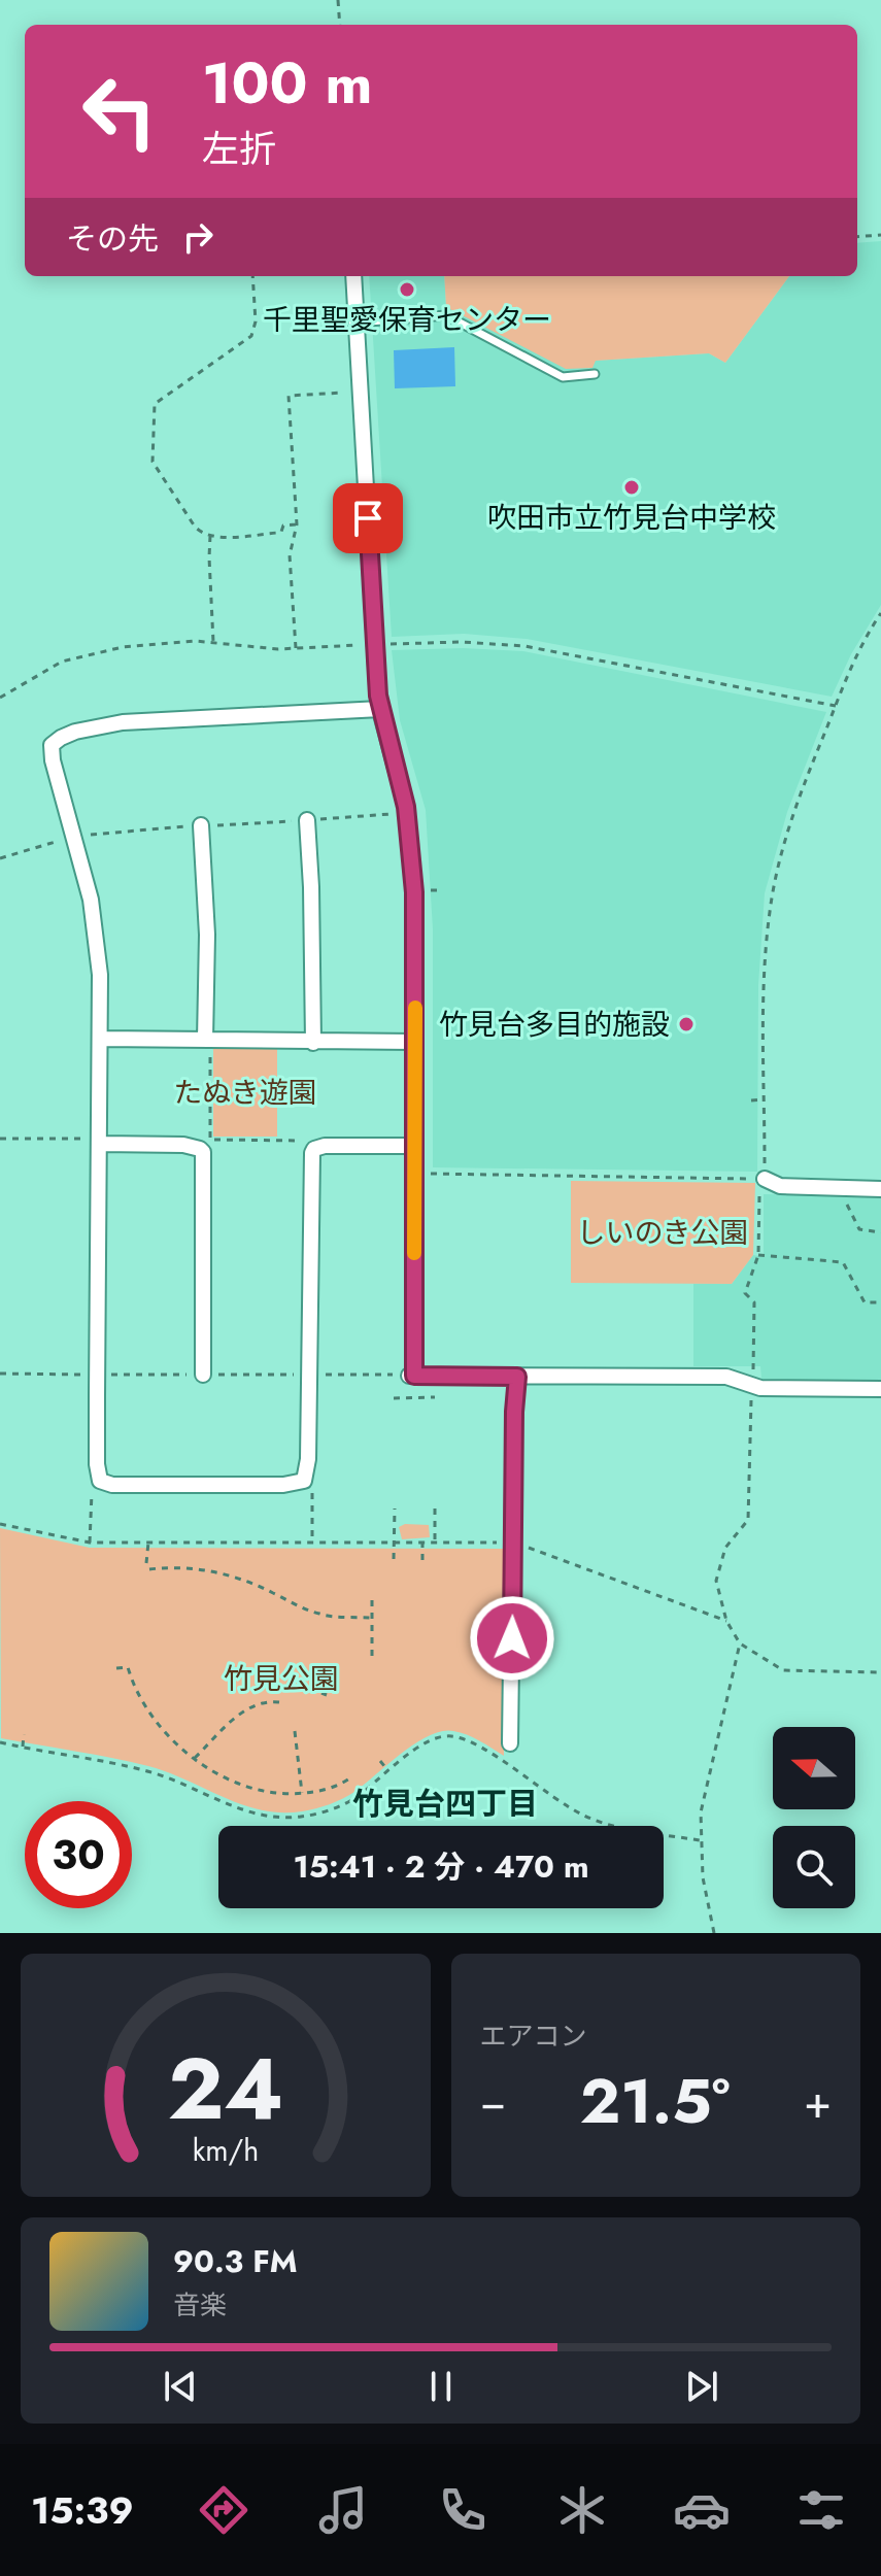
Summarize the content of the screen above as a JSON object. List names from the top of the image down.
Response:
{
  "districts": ["竹見台四丁目"],
  "parks": ["たぬき遊園", "しいのき公園", "竹見公園"],
  "places": ["千里聖愛保育センター", "吹田市立竹見台中学校", "竹見台多目的施設"],
  "north": "left",
  "page": {
    "turn": ["100 m", "左折"],
    "then": "その先",
    "limit": "30",
    "trip": "15:41 · 2 分 · 470 m",
    "tile": "エアコン",
    "heat": ["−", "21.5°", "+"],
    "song": ["90.3 FM", "音楽"],
    "tabs": "15:39",
    "gauge": ["24", "km/h"]
  }
}
